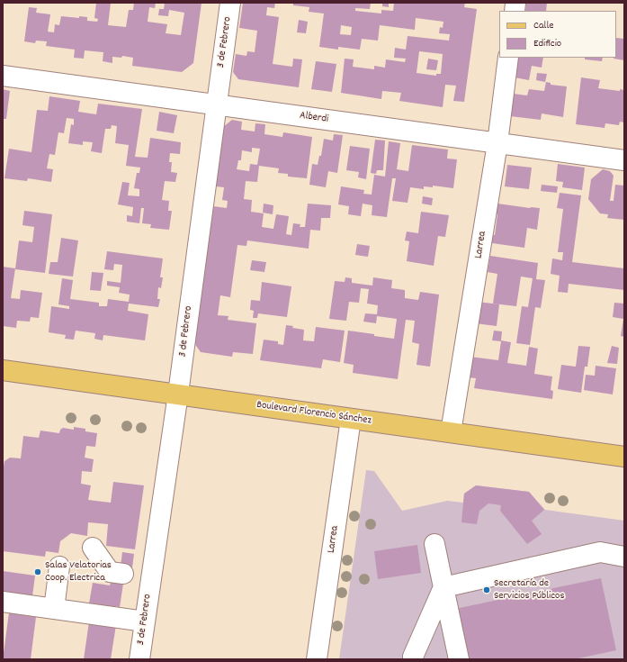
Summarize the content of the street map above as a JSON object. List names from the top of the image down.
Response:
{
  "streets": {
    "main road": ["Boulevard Florencio Sánchez"],
    "street": ["3 de Febrero", "Alberdi", "Larrea"]
  },
  "crossings": [
    ["3 de Febrero", "Alberdi"],
    ["3 de Febrero", "Boulevard Florencio Sánchez"],
    ["Alberdi", "Larrea"],
    ["Larrea", "Boulevard Florencio Sánchez"]
  ],
  "places": ["Salas Velatorias Coop. Electrica", "Secretaría de Servicios Públicos"],
  "legend": ["Calle", "Edificio"]
}
